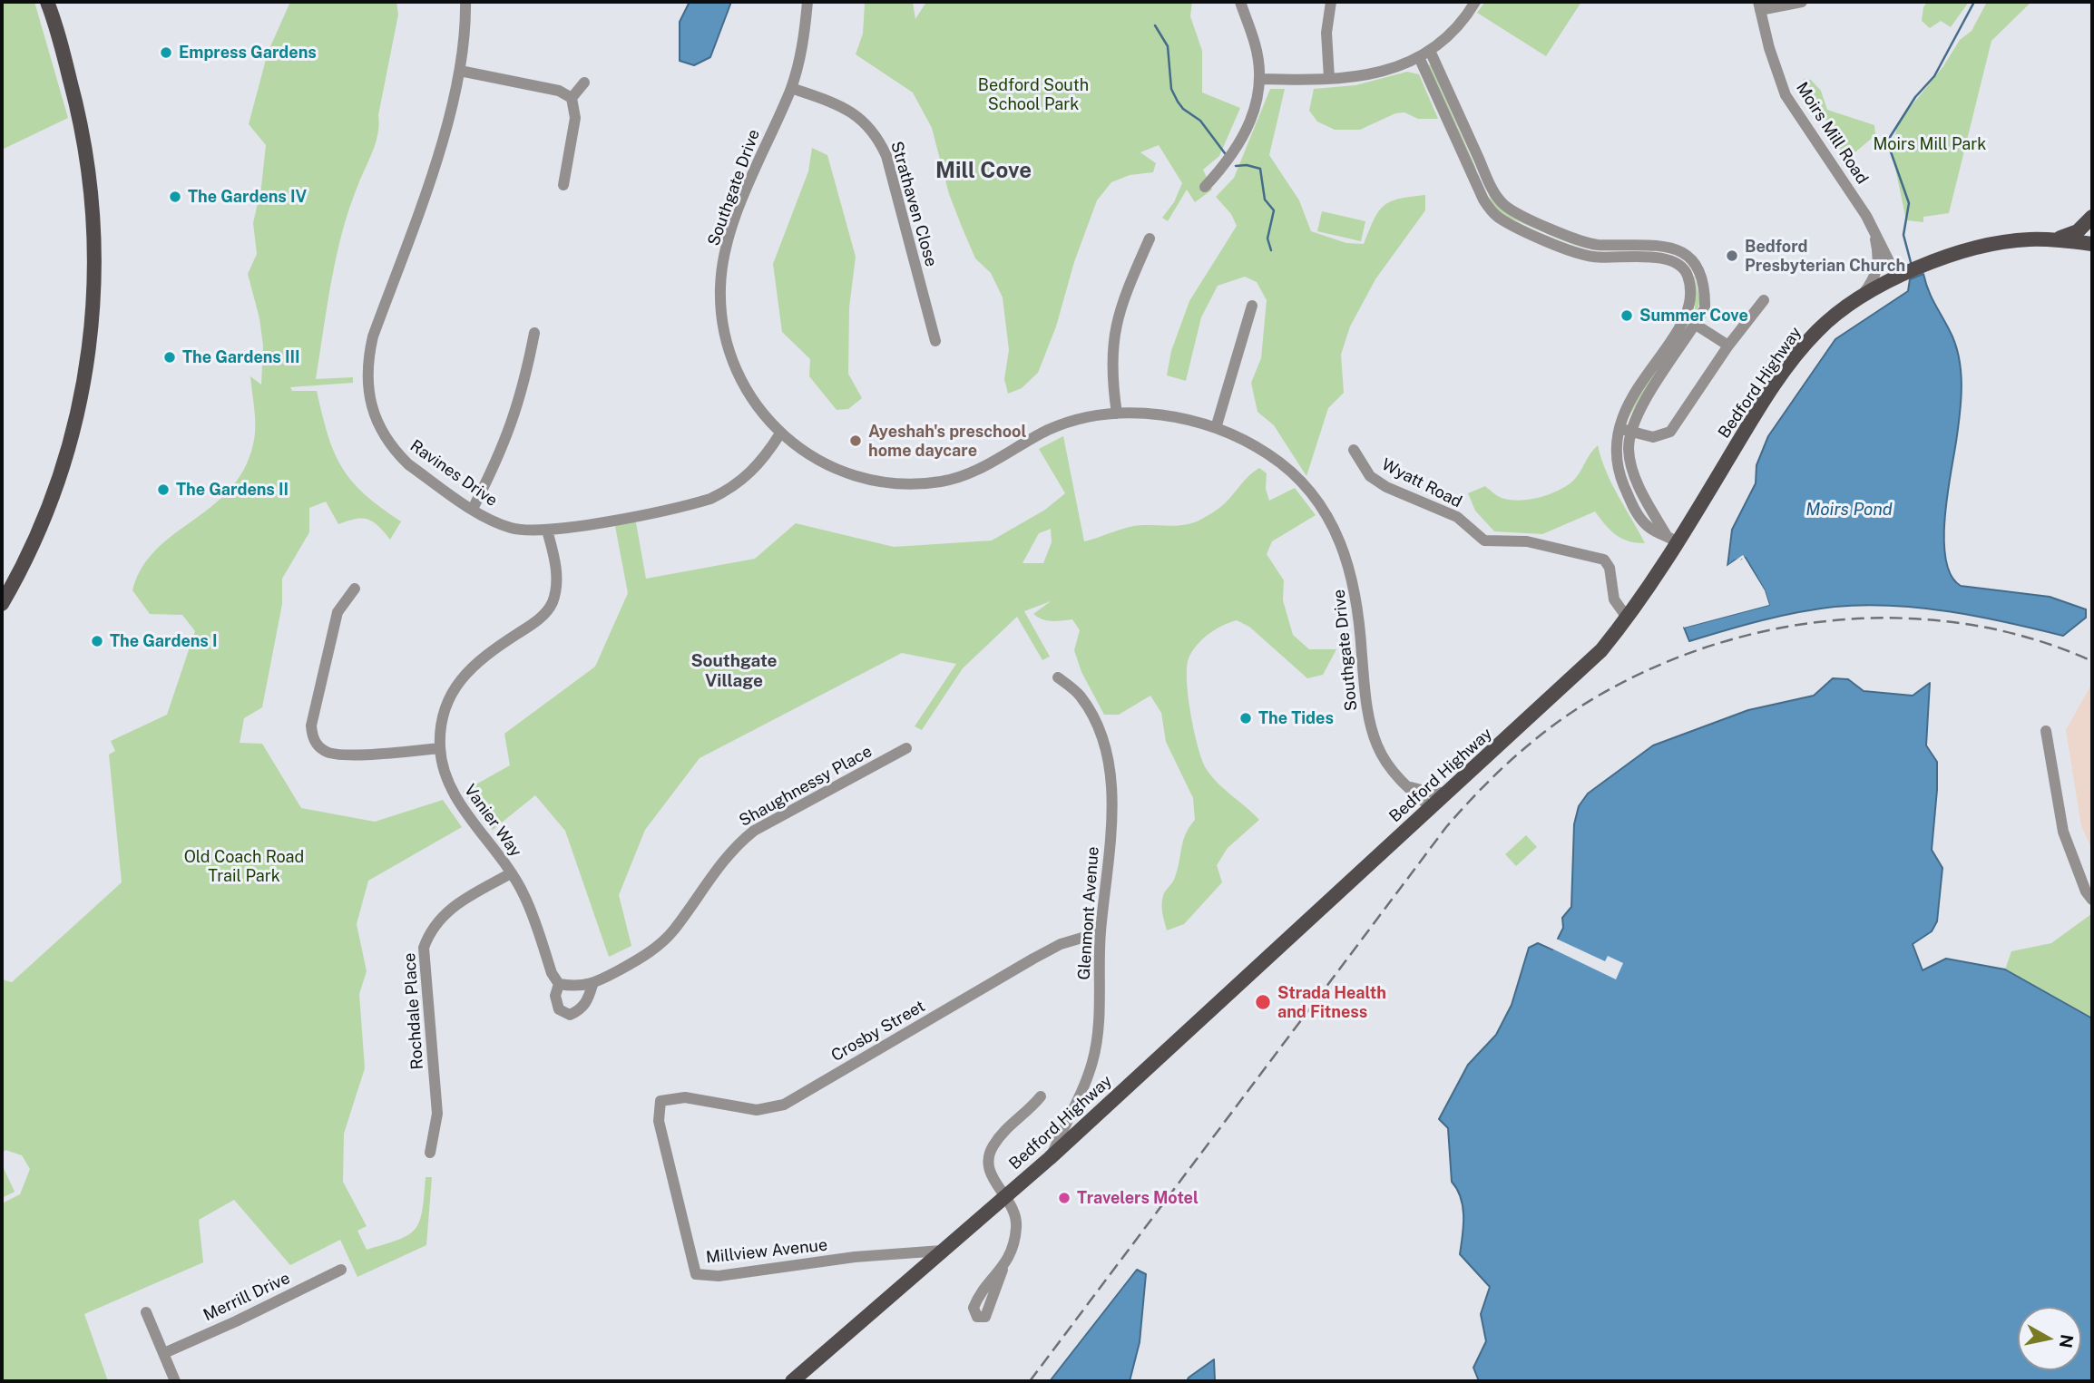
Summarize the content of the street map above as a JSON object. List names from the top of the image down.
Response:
{
  "streets": {
    "main road": ["Bedford Highway"],
    "street": [
      "Moirs Mill Road",
      "Southgate Drive",
      "Strathaven Close",
      "Ravines Drive",
      "Wyatt Road",
      "Shaughnessy Place",
      "Vanier Way",
      "Glenmont Avenue",
      "Rochdale Place",
      "Crosby Street",
      "Millview Avenue",
      "Merrill Drive"
    ]
  },
  "crossings": [
    ["Moirs Mill Road", "Bedford Highway"],
    ["Southgate Drive", "Strathaven Close"],
    ["Southgate Drive", "Bedford Highway"],
    ["Southgate Drive", "Ravines Drive"],
    ["Bedford Highway", "Wyatt Road"],
    ["Bedford Highway", "Glenmont Avenue"],
    ["Bedford Highway", "Millview Avenue"],
    ["Ravines Drive", "Vanier Way"],
    ["Vanier Way", "Rochdale Place"],
    ["Glenmont Avenue", "Crosby Street"],
    ["Crosby Street", "Millview Avenue"]
  ],
  "districts": ["Mill Cove", "Southgate Village"],
  "water": ["Moirs Pond"],
  "parks": ["Bedford South School Park", "Moirs Mill Park", "Old Coach Road Trail Park"],
  "places": [
    "Empress Gardens",
    "The Gardens IV",
    "Bedford Presbyterian Church",
    "Summer Cove",
    "The Gardens III",
    "Ayeshah's preschool home daycare",
    "The Gardens II",
    "The Gardens I",
    "The Tides",
    "Strada Health and Fitness",
    "Travelers Motel"
  ],
  "north": "right"
}
